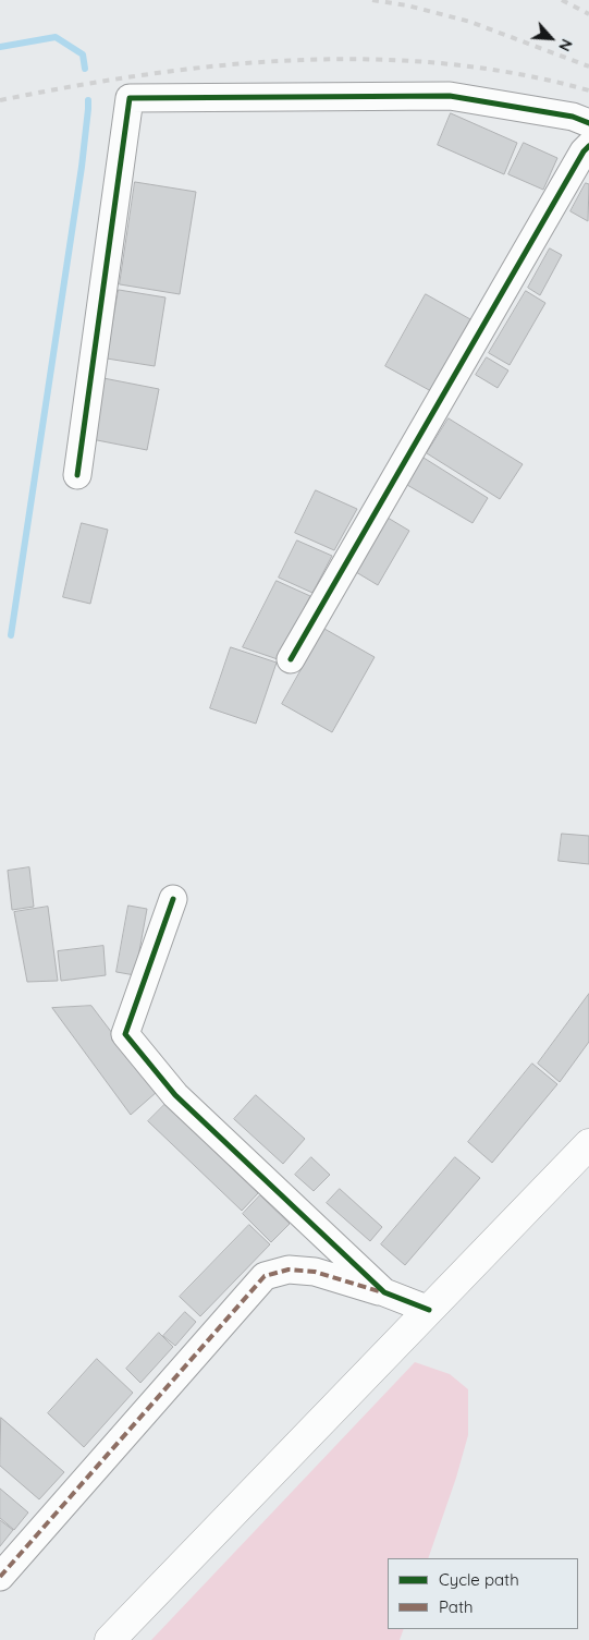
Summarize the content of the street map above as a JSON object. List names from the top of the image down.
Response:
{
  "legend": ["Cycle path", "Path"],
  "north": "bottom right"
}
